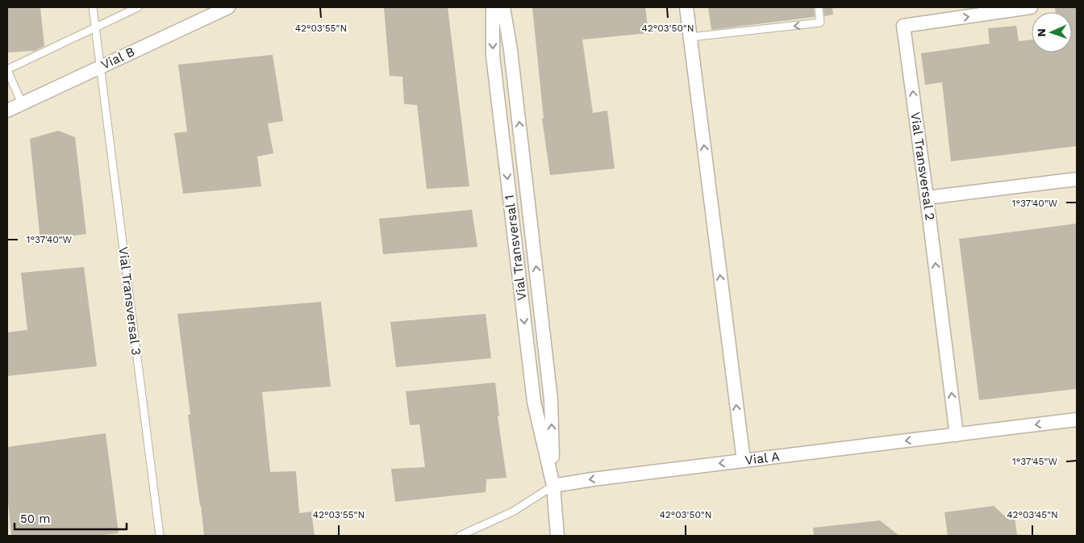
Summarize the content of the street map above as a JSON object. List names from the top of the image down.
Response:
{
  "streets": {
    "street": [
      "Vial B",
      "Vial Transversal 2",
      "Vial Transversal 1",
      "Vial A"
    ],
    "lane": ["Vial Transversal 3"]
  },
  "crossings": [
    ["Vial B", "Vial Transversal 3"],
    ["Vial Transversal 2", "Vial A"],
    ["Vial Transversal 1", "Vial A"]
  ],
  "one_way": ["Vial Transversal 2", "Vial A"],
  "scale_bar": "50 m",
  "north": "left",
  "coordinates": [
    "42°03'55\"N",
    "42°03'50\"N",
    "1°37'40\"W",
    "1°37'45\"W",
    "42°03'45\"N"
  ]
}
